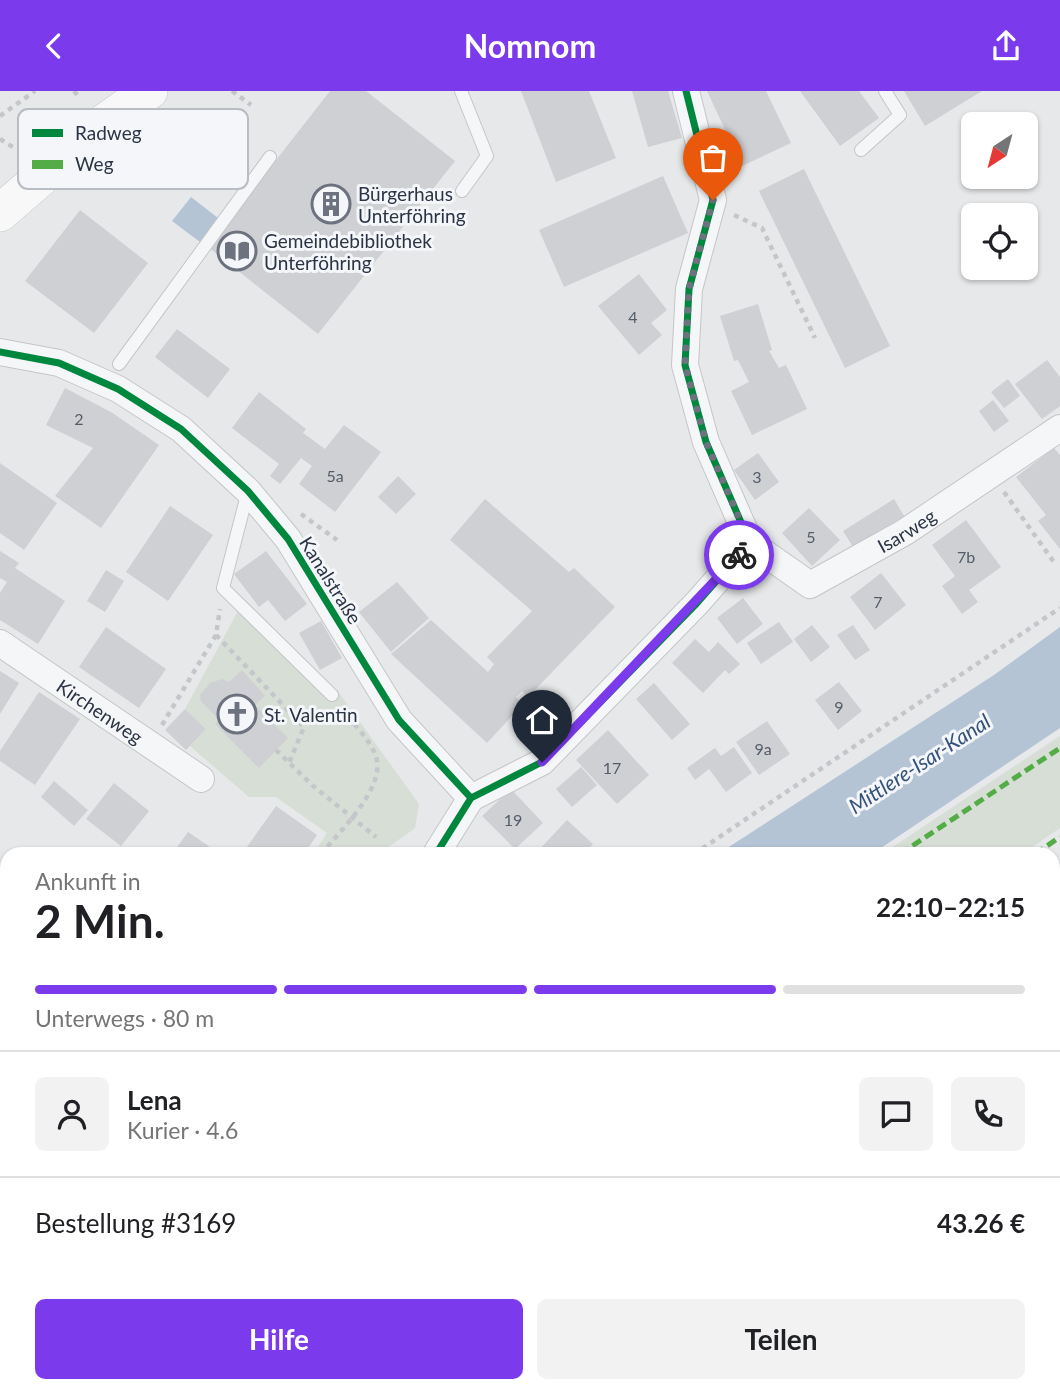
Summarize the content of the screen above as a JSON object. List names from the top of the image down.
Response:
{
  "streets": {
    "street": ["Isarweg", "Kanalstraße", "Kirchenweg"]
  },
  "water": ["Mittlere-Isar-Kanal"],
  "places": {
    "building": ["Bürgerhaus Unterföhring"],
    "library": ["Gemeindebibliothek Unterföhring"],
    "church": ["St. Valentin"]
  },
  "house_numbers": [
    "4",
    "2",
    "5a",
    "3",
    "5",
    "7b",
    "7",
    "9",
    "9a",
    "17",
    "19"
  ],
  "legend": ["Radweg", "Weg"],
  "north": "bottom left",
  "page": {
    "header": "Nomnom",
    "heading": ["2 Min.", "Ankunft in", "22:10–22:15"],
    "panel": [
      "Lena",
      "Kurier · 4.6",
      "Bestellung #3169",
      "43.26 €"
    ],
    "bar": "Unterwegs · 80 m",
    "buttons": ["Hilfe", "Teilen"]
  }
}
